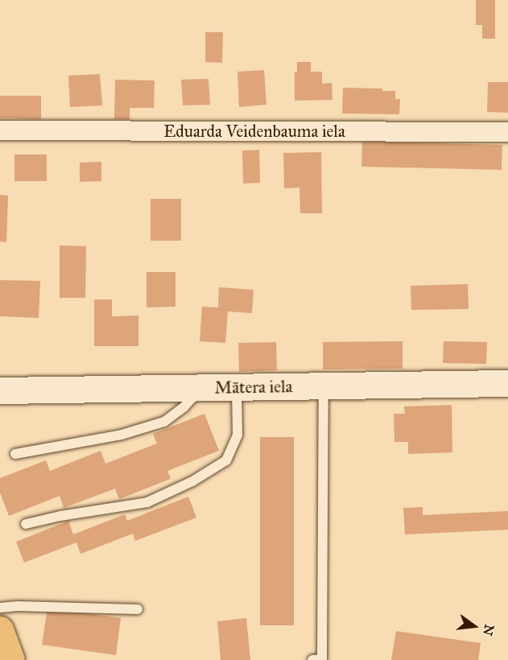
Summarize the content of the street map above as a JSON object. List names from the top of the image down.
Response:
{
  "streets": {
    "street": ["Eduarda Veidenbauma iela", "Mātera iela"]
  },
  "north": "right"
}
